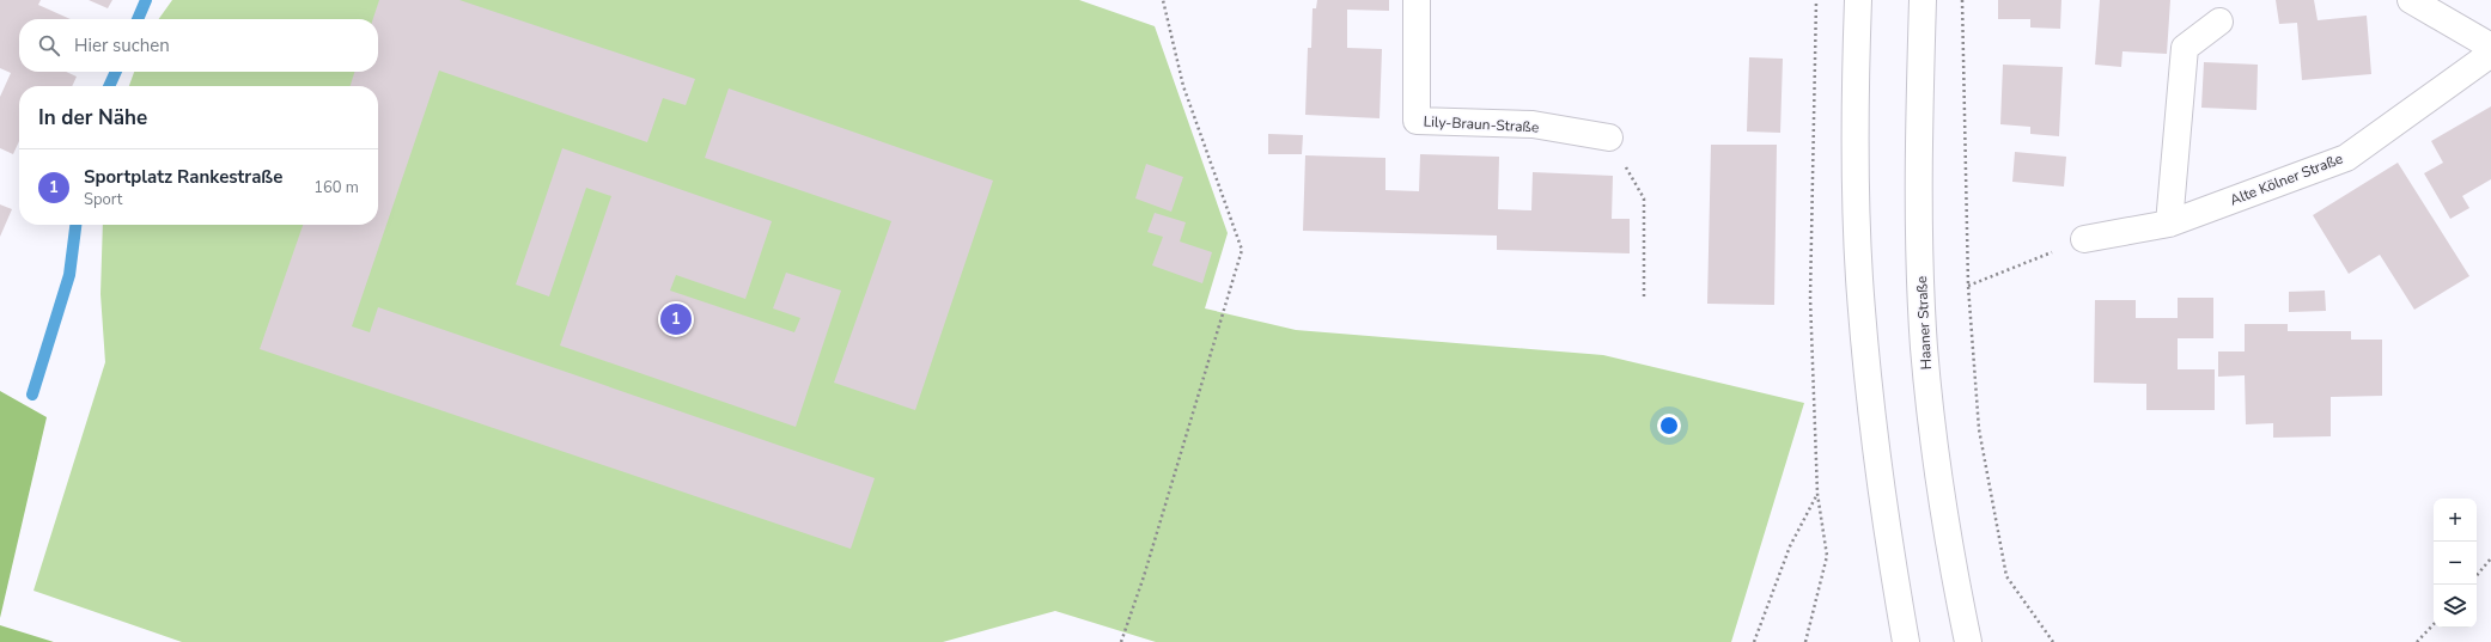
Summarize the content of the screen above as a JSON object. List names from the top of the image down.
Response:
{
  "streets": {
    "main road": ["Lily-Braun-Straße", "Alte Kölner Straße", "Haaner Straße"]
  },
  "page": {
    "search": "Hier suchen",
    "heading": "In der Nähe",
    "list": [
      {
        "mark": "1",
        "name": "Sportplatz Rankestraße",
        "note": "Sport",
        "value": "160 m"
      }
    ],
    "pins": "1",
    "map_buttons": ["+", "−"]
  }
}
